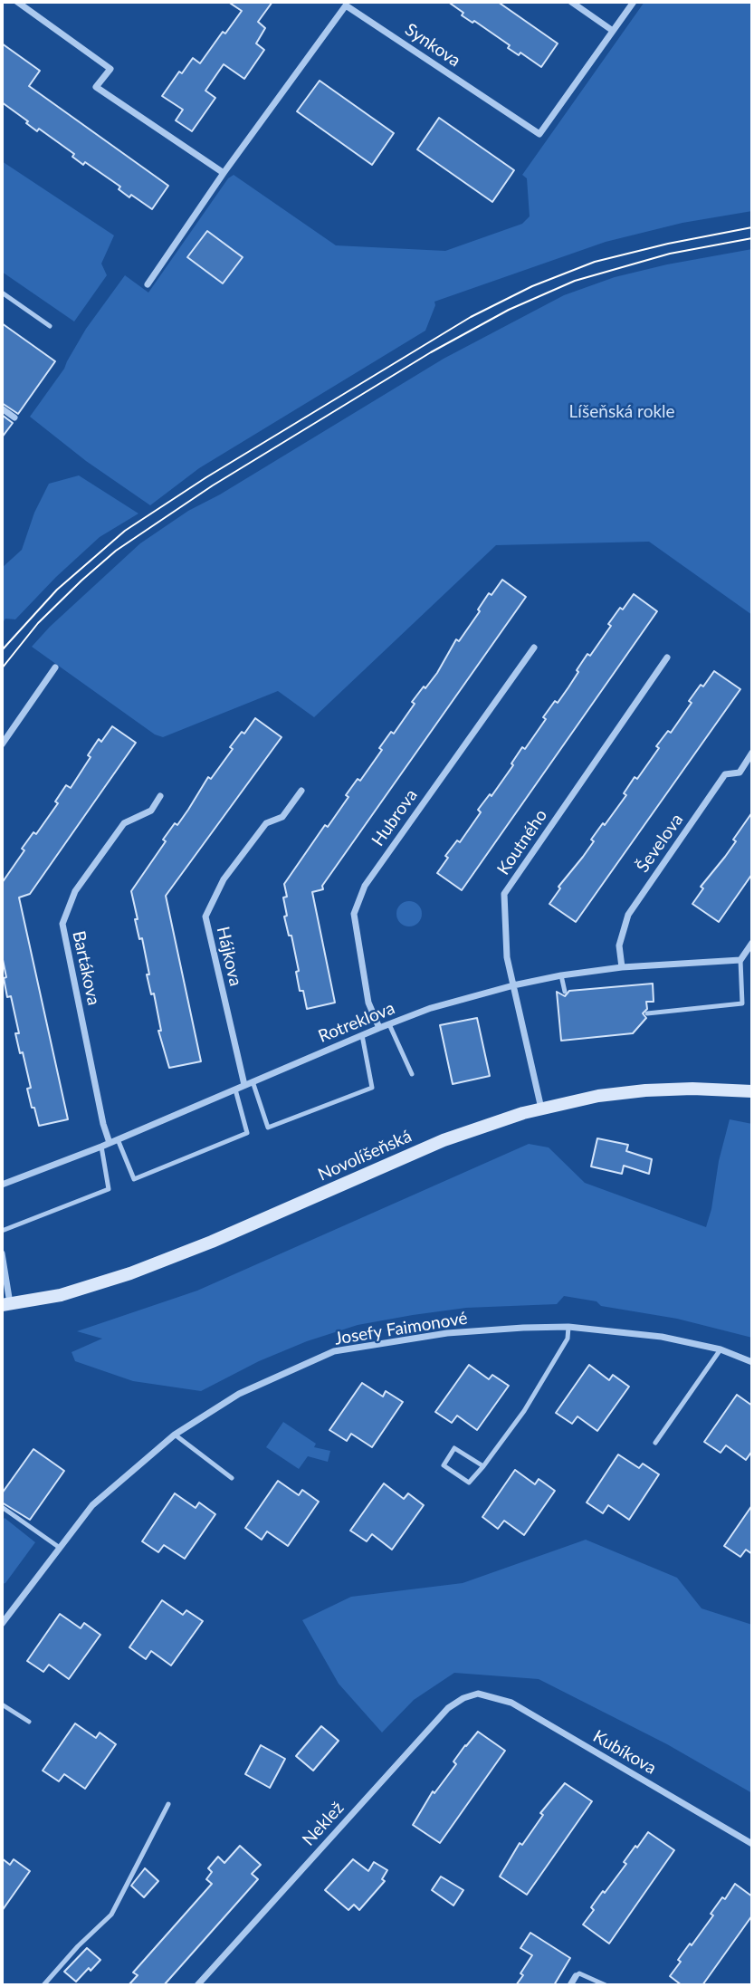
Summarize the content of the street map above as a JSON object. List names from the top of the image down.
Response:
{
  "streets": {
    "street": [
      "Synkova",
      "Hubrova",
      "Koutného",
      "Ševelova",
      "Hájkova",
      "Bartákova",
      "Rotreklova",
      "Novolíšeňská",
      "Josefy Faimonové",
      "Kubíkova",
      "Neklež"
    ]
  },
  "crossings": [
    ["Hubrova", "Rotreklova"],
    ["Koutného", "Rotreklova"],
    ["Koutného", "Novolíšeňská"],
    ["Ševelova", "Rotreklova"],
    ["Hájkova", "Rotreklova"],
    ["Bartákova", "Rotreklova"],
    ["Kubíkova", "Neklež"]
  ],
  "parks": ["Líšeňská rokle"]
}
